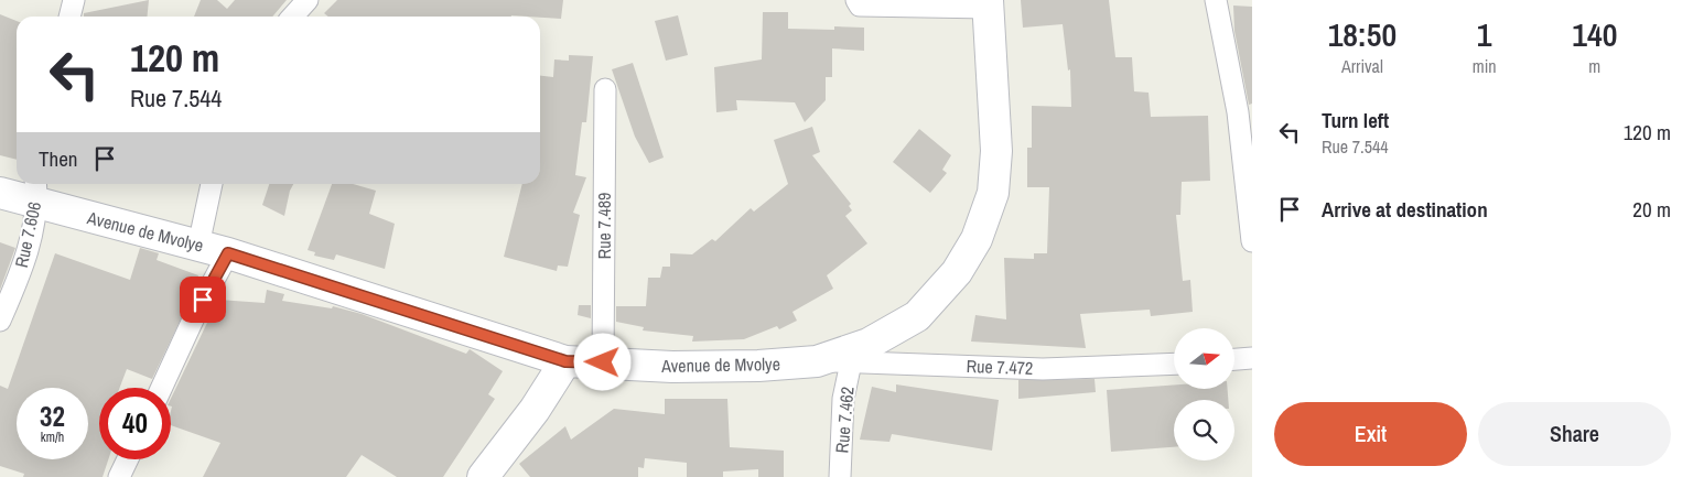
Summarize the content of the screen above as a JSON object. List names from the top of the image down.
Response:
{
  "streets": {
    "street": [
      "Rue 7.489",
      "Avenue de Mvolye",
      "Rue 7.606",
      "Rue 7.472",
      "Rue 7.462"
    ]
  },
  "crossings": [
    ["Rue 7.489", "Avenue de Mvolye"],
    ["Avenue de Mvolye", "Rue 7.606"],
    ["Avenue de Mvolye", "Rue 7.472"],
    ["Rue 7.472", "Rue 7.462"]
  ],
  "north": "right",
  "page": {
    "eta": [
      "18:50",
      "Arrival",
      "1",
      "min",
      "140",
      "m"
    ],
    "turn": ["120 m", "Rue 7.544"],
    "list": [
      {
        "name": "Turn left",
        "note": "Rue 7.544",
        "value": "120 m"
      },
      {
        "name": "Arrive at destination",
        "value": "20 m"
      }
    ],
    "then": "Then",
    "speed": "32 km/h",
    "limit": "40",
    "buttons": ["Exit", "Share"]
  }
}
